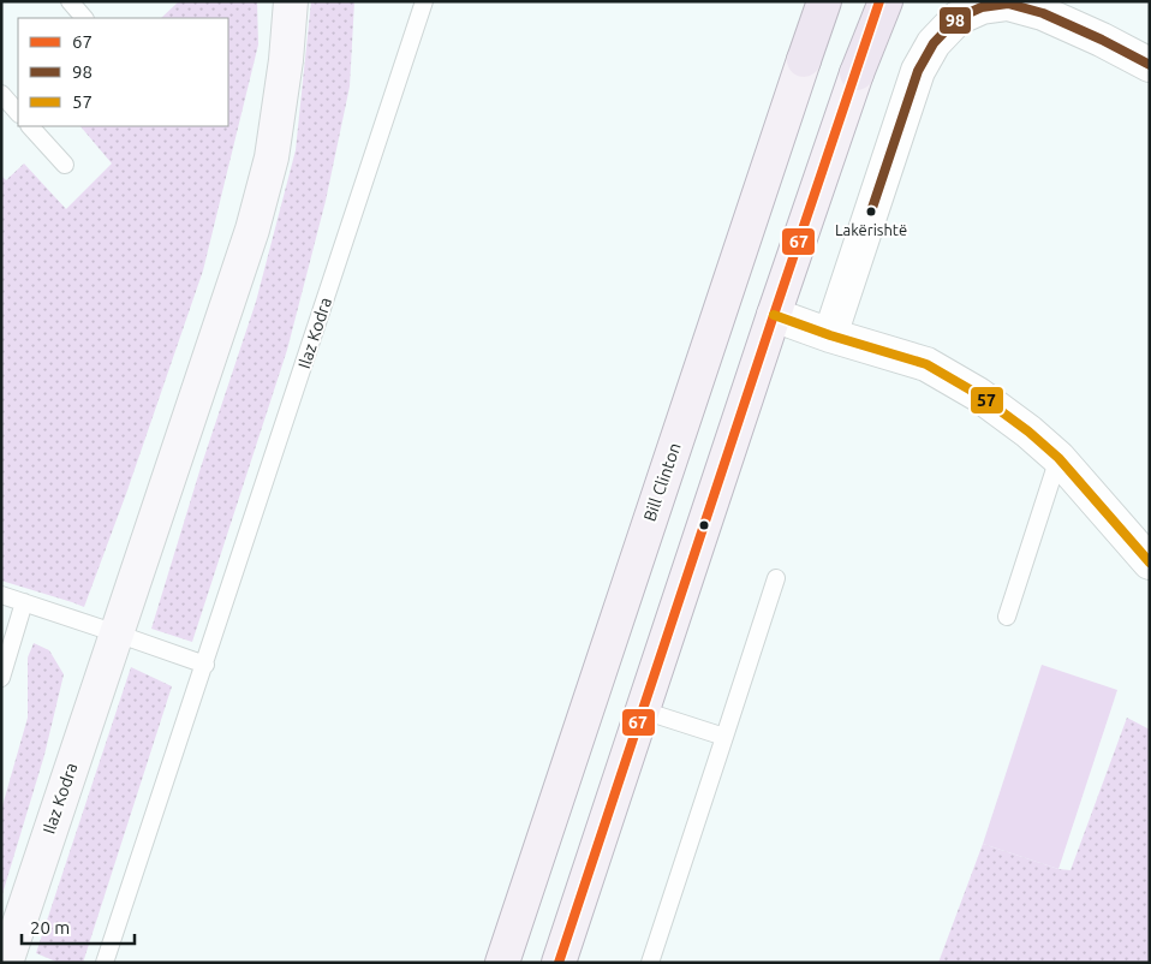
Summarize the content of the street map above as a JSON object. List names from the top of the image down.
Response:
{
  "streets": {
    "highway": ["Bill Clinton"],
    "street": ["Ilaz Kodra"]
  },
  "places": ["Lakërishtë"],
  "lines": ["transit line 67", "transit line 98", "transit line 57"],
  "legend": ["67", "98", "57"],
  "scale_bar": "20 m"
}
